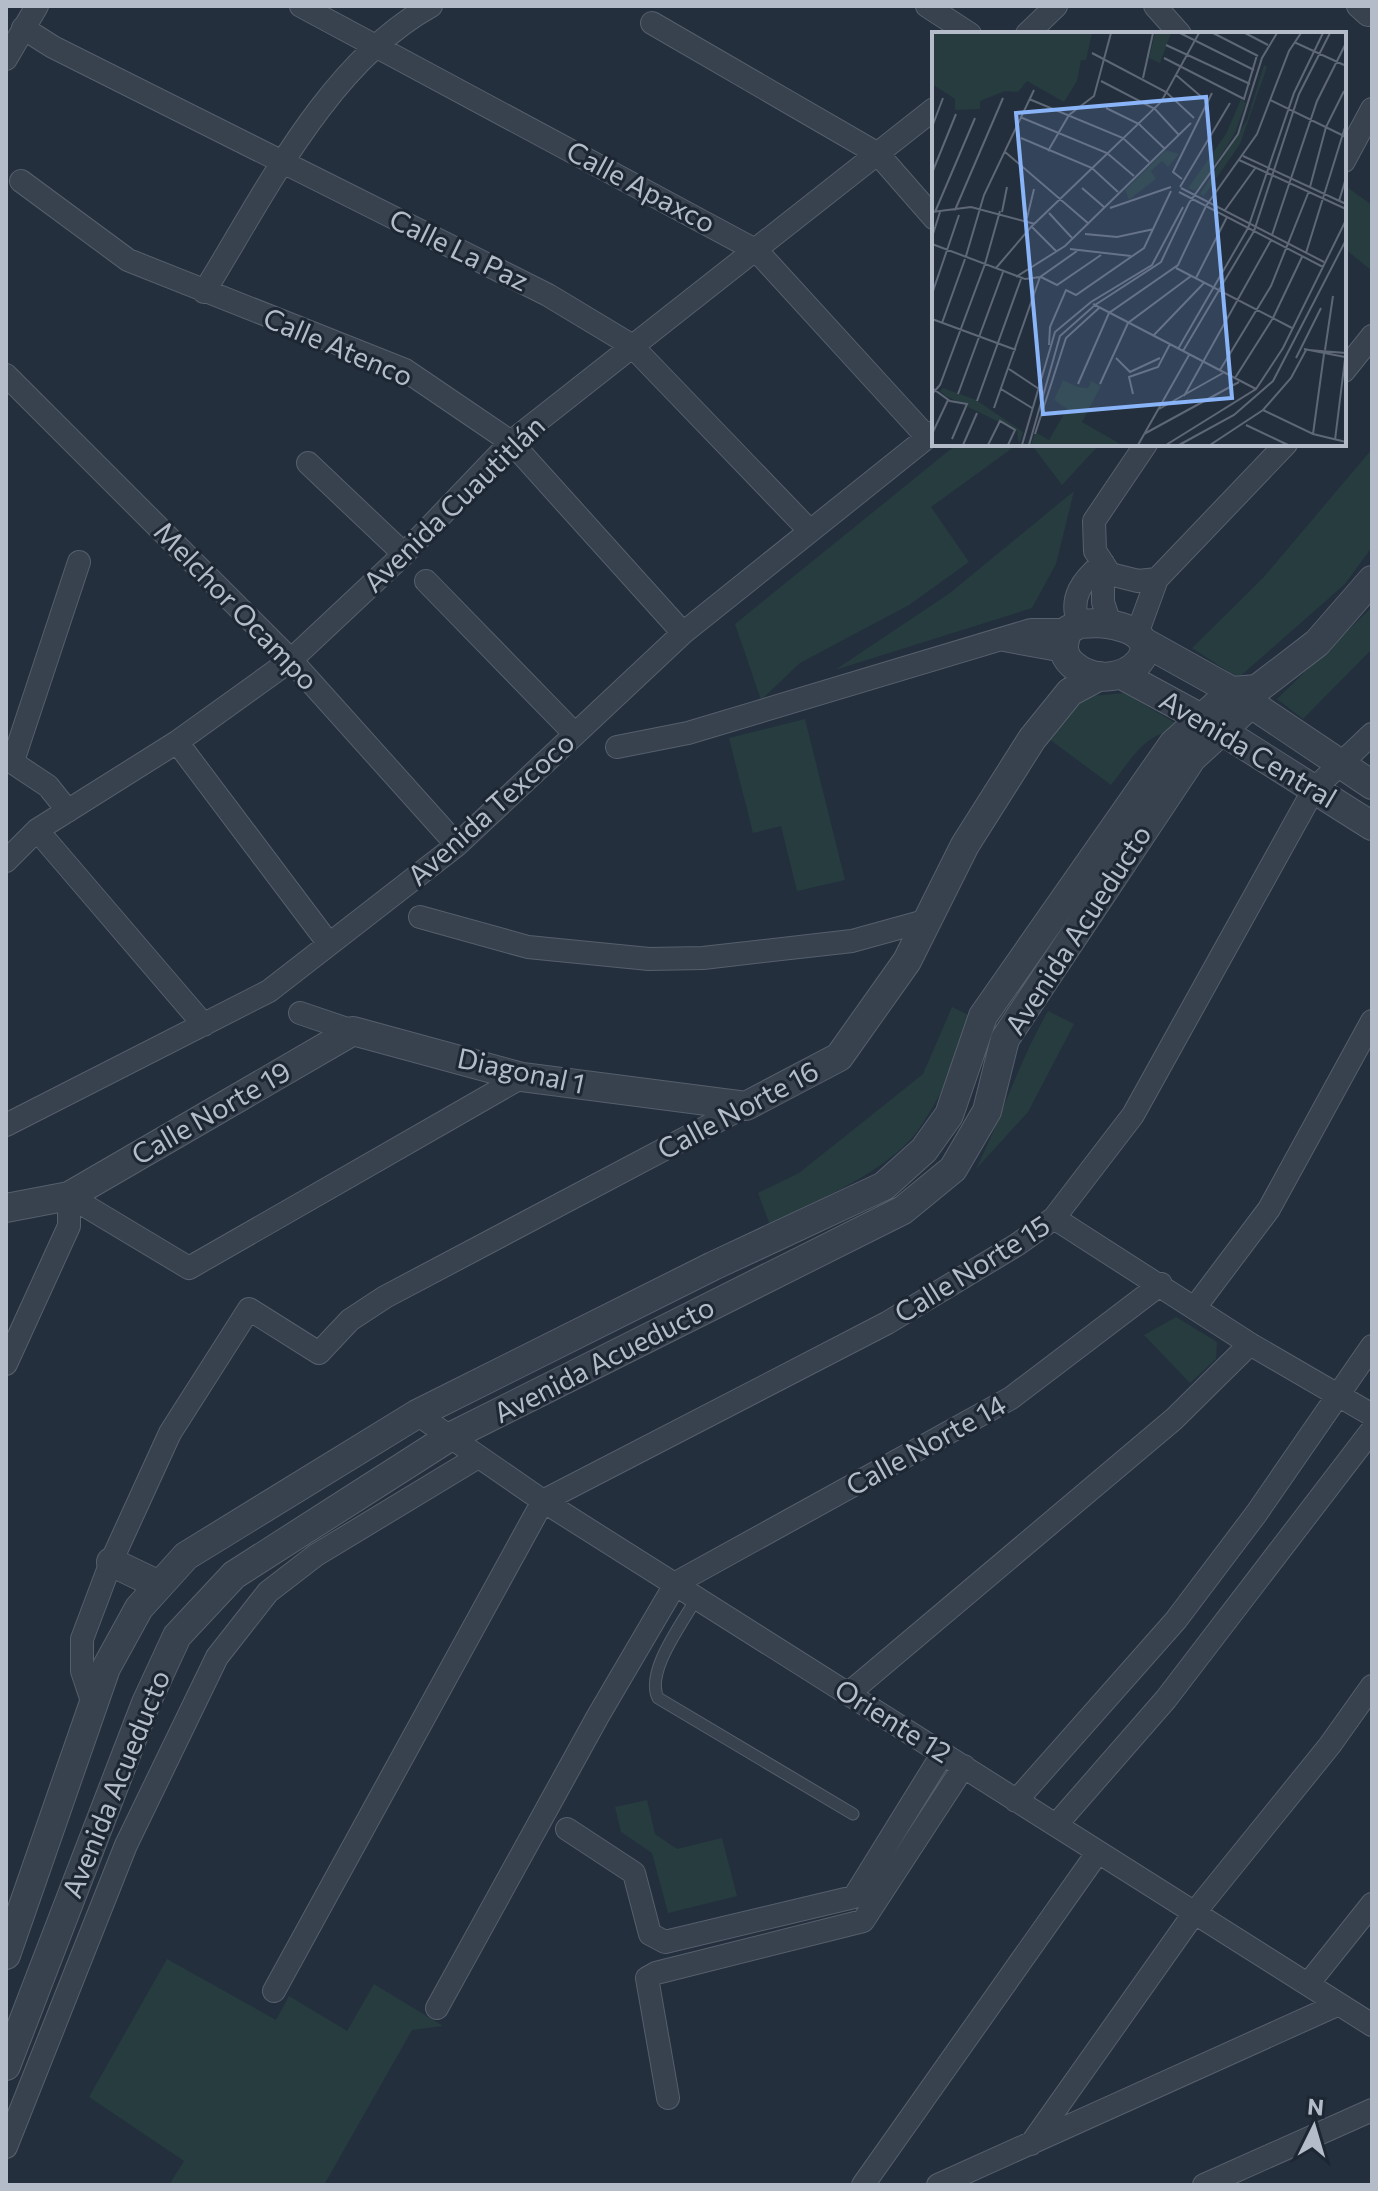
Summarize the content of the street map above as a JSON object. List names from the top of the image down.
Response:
{
  "streets": {
    "street": [
      "Calle Apaxco",
      "Calle La Paz",
      "Calle Atenco",
      "Avenida Cuautitlán",
      "Melchor Ocampo",
      "Avenida Central",
      "Avenida Texcoco",
      "Avenida Acueducto",
      "Diagonal 1",
      "Calle Norte 16",
      "Calle Norte 19",
      "Calle Norte 15",
      "Calle Norte 14",
      "Oriente 12"
    ]
  },
  "crossings": [
    ["Calle Apaxco", "Avenida Cuautitlán"],
    ["Calle Apaxco", "Avenida Texcoco"],
    ["Calle La Paz", "Avenida Cuautitlán"],
    ["Calle La Paz", "Avenida Texcoco"],
    ["Calle Atenco", "Avenida Cuautitlán"],
    ["Calle Atenco", "Avenida Texcoco"],
    ["Avenida Cuautitlán", "Melchor Ocampo"],
    ["Melchor Ocampo", "Avenida Texcoco"],
    ["Avenida Central", "Avenida Acueducto"],
    ["Avenida Central", "Calle Norte 16"],
    ["Avenida Central", "Calle Norte 15"],
    ["Avenida Acueducto", "Oriente 12"],
    ["Diagonal 1", "Calle Norte 16"],
    ["Diagonal 1", "Calle Norte 19"],
    ["Calle Norte 15", "Oriente 12"],
    ["Calle Norte 14", "Oriente 12"]
  ],
  "north": "top"
}
